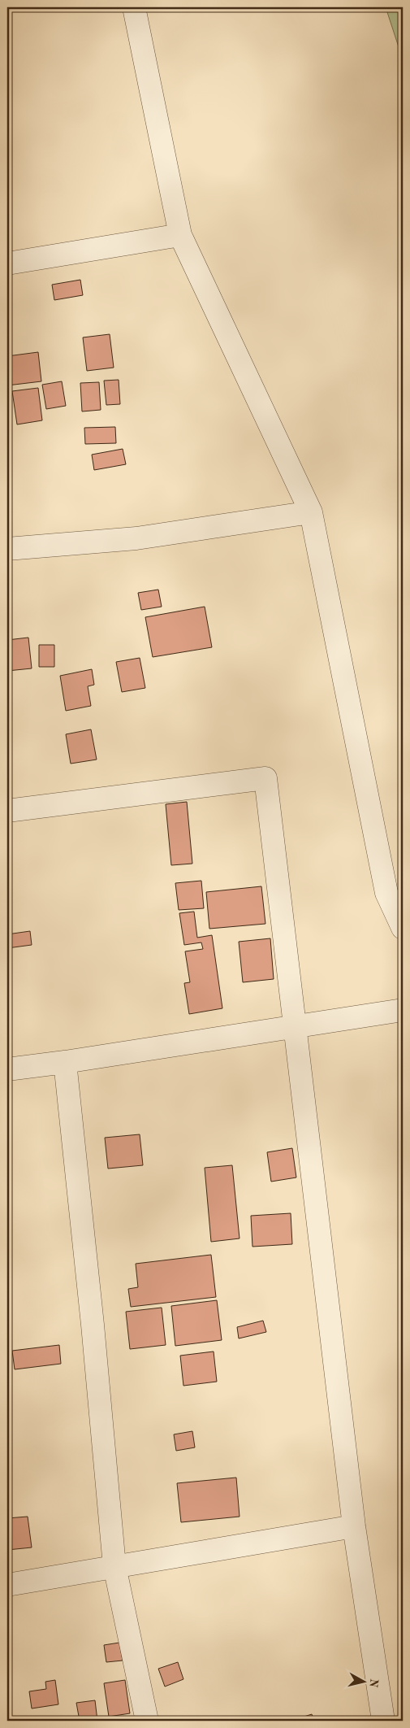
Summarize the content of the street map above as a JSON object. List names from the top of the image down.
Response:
{
  "north": "right"
}
